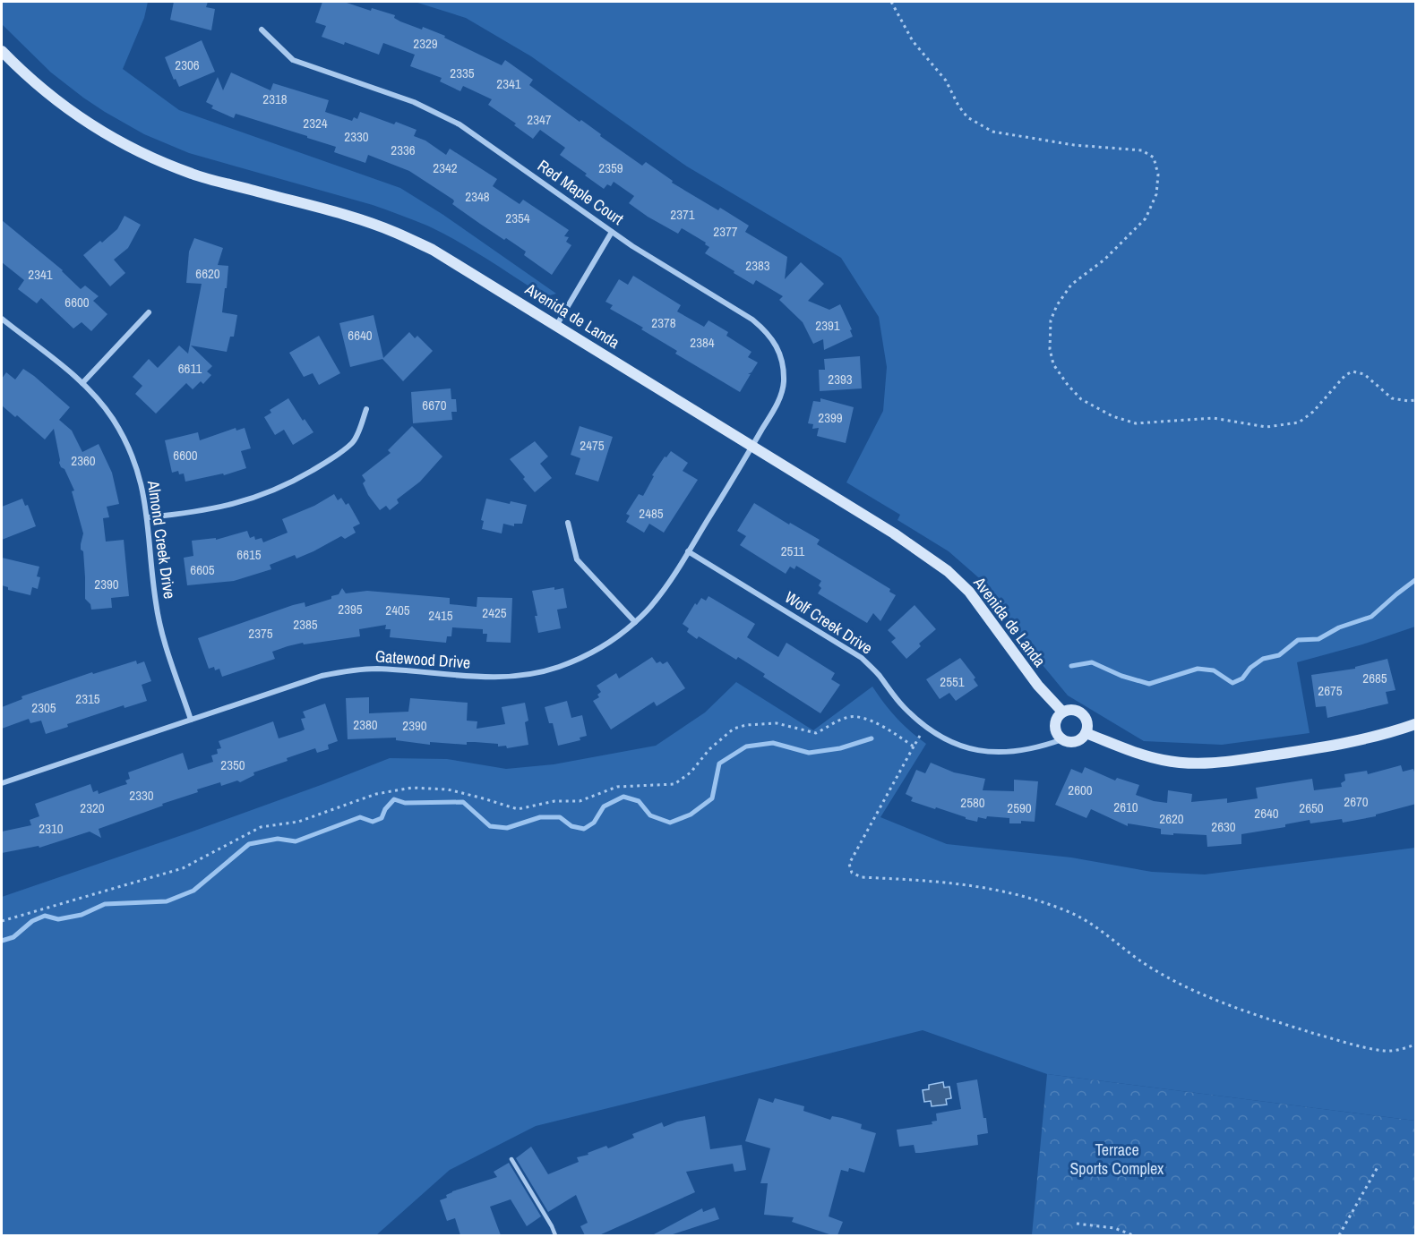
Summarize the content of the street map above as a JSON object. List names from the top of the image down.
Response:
{
  "streets": {
    "street": [
      "Red Maple Court",
      "Avenida de Landa",
      "Almond Creek Drive",
      "Wolf Creek Drive",
      "Gatewood Drive"
    ]
  },
  "crossings": [
    ["Red Maple Court", "Avenida de Landa"],
    ["Red Maple Court", "Gatewood Drive"],
    ["Avenida de Landa", "Wolf Creek Drive"],
    ["Avenida de Landa", "Gatewood Drive"],
    ["Almond Creek Drive", "Gatewood Drive"],
    ["Wolf Creek Drive", "Gatewood Drive"]
  ],
  "parks": ["Terrace Sports Complex"],
  "house_numbers": [
    "2329",
    "2306",
    "2335",
    "2341",
    "2318",
    "2347",
    "2324",
    "2330",
    "2336",
    "2342",
    "2359",
    "2348",
    "2371",
    "2354",
    "2377",
    "2383",
    "6620",
    "2341",
    "6600",
    "2378",
    "2391",
    "6640",
    "2384",
    "6611",
    "2393",
    "6670",
    "2399",
    "2475",
    "6600",
    "2360",
    "2485",
    "2511",
    "6615",
    "6605",
    "2390",
    "2395",
    "2405",
    "2425",
    "2415",
    "2385",
    "2375",
    "2685",
    "2551",
    "2675",
    "2315",
    "2305",
    "2380",
    "2390",
    "2350",
    "2600",
    "2330",
    "2670",
    "2580",
    "2610",
    "2320",
    "2590",
    "2650",
    "2640",
    "2620",
    "2630",
    "2310"
  ]
}
